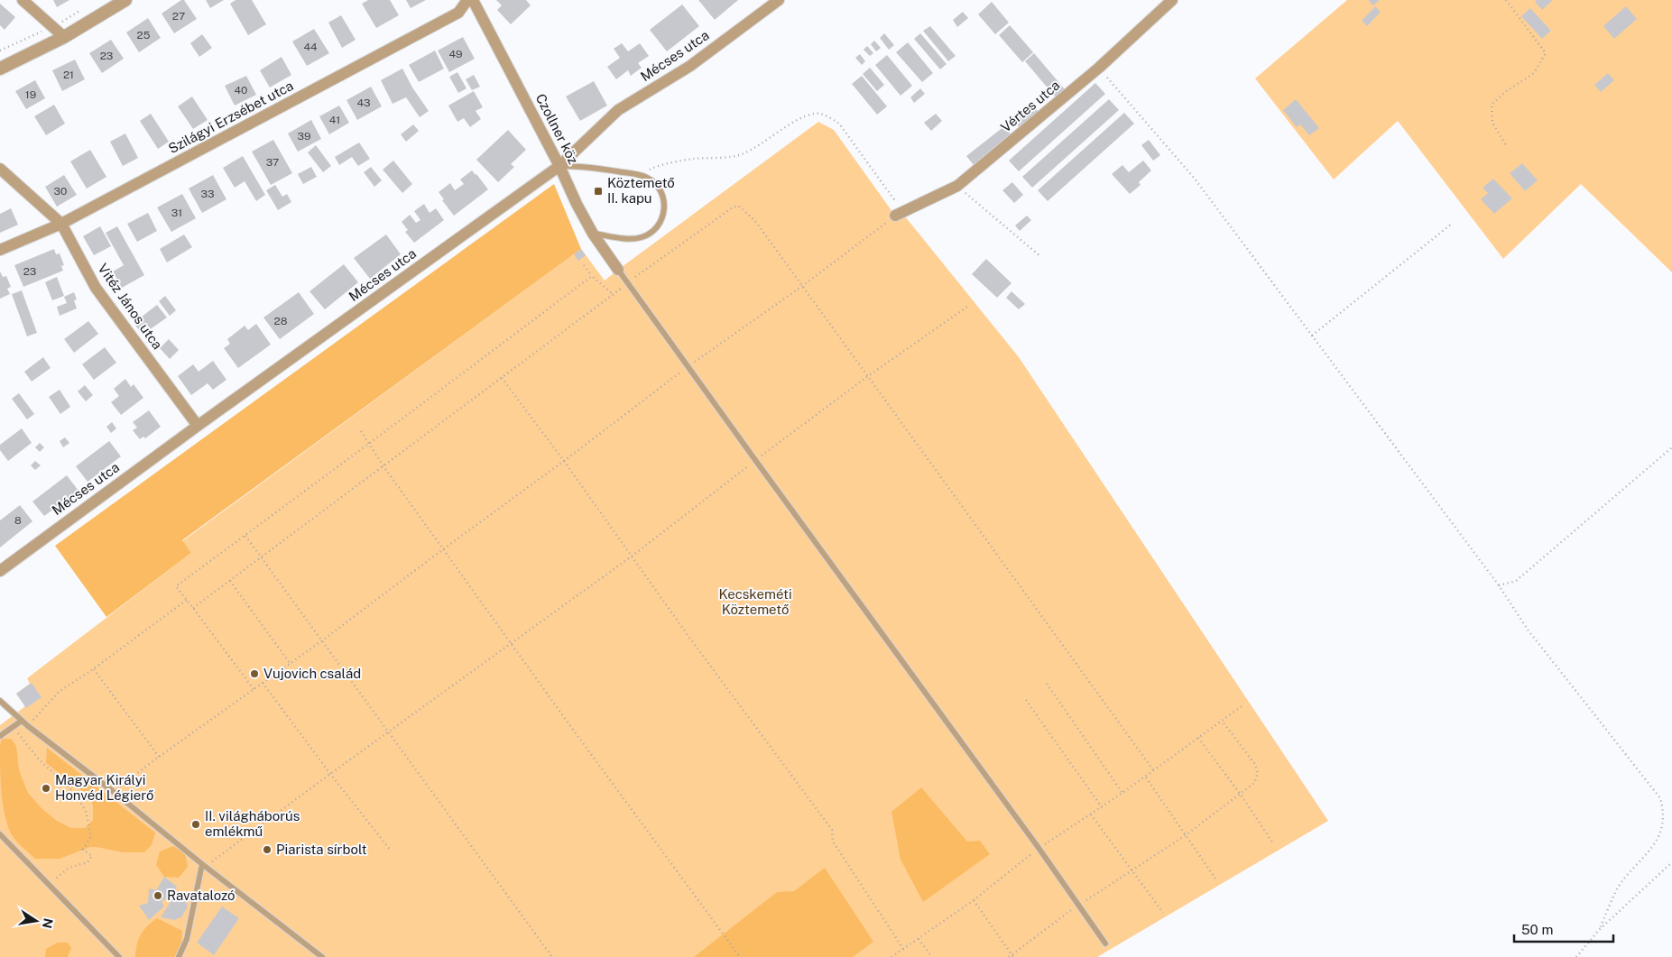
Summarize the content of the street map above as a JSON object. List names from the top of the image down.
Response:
{
  "streets": {
    "street": [
      "Mécses utca",
      "Vértes utca",
      "Szilágyi Erzsébet utca",
      "Czollner köz",
      "Vitéz János utca"
    ]
  },
  "crossings": [
    ["Mécses utca", "Czollner köz"],
    ["Mécses utca", "Vitéz János utca"],
    ["Szilágyi Erzsébet utca", "Vitéz János utca"]
  ],
  "parks": ["Kecskeméti Köztemető"],
  "places": {
    "transit": ["Köztemető II. kapu"],
    "other": [
      "Vujovich család",
      "Magyar Királyi Honvéd Légierő",
      "II. világháborús emlékmű",
      "Piarista sírbolt",
      "Ravatalozó"
    ]
  },
  "house_numbers": [
    "27",
    "25",
    "44",
    "49",
    "23",
    "21",
    "40",
    "19",
    "43",
    "41",
    "39",
    "37",
    "30",
    "33",
    "31",
    "23",
    "28",
    "8"
  ],
  "scale_bar": "50 m",
  "north": "right"
}
